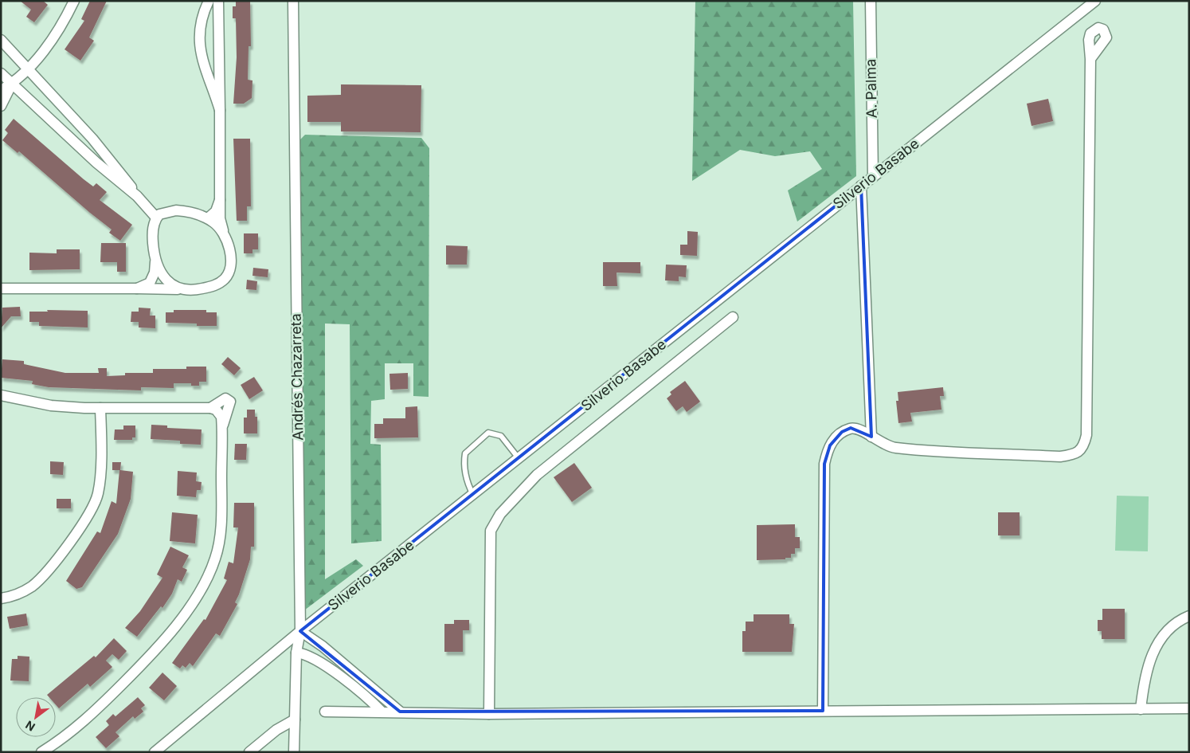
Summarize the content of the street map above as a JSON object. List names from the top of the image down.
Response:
{
  "streets": {
    "street": ["A. Palma", "Silverio Basabe", "Andrés Chazarreta"]
  },
  "crossings": [
    ["A. Palma", "Silverio Basabe"],
    ["Silverio Basabe", "Andrés Chazarreta"]
  ],
  "north": "bottom left"
}
